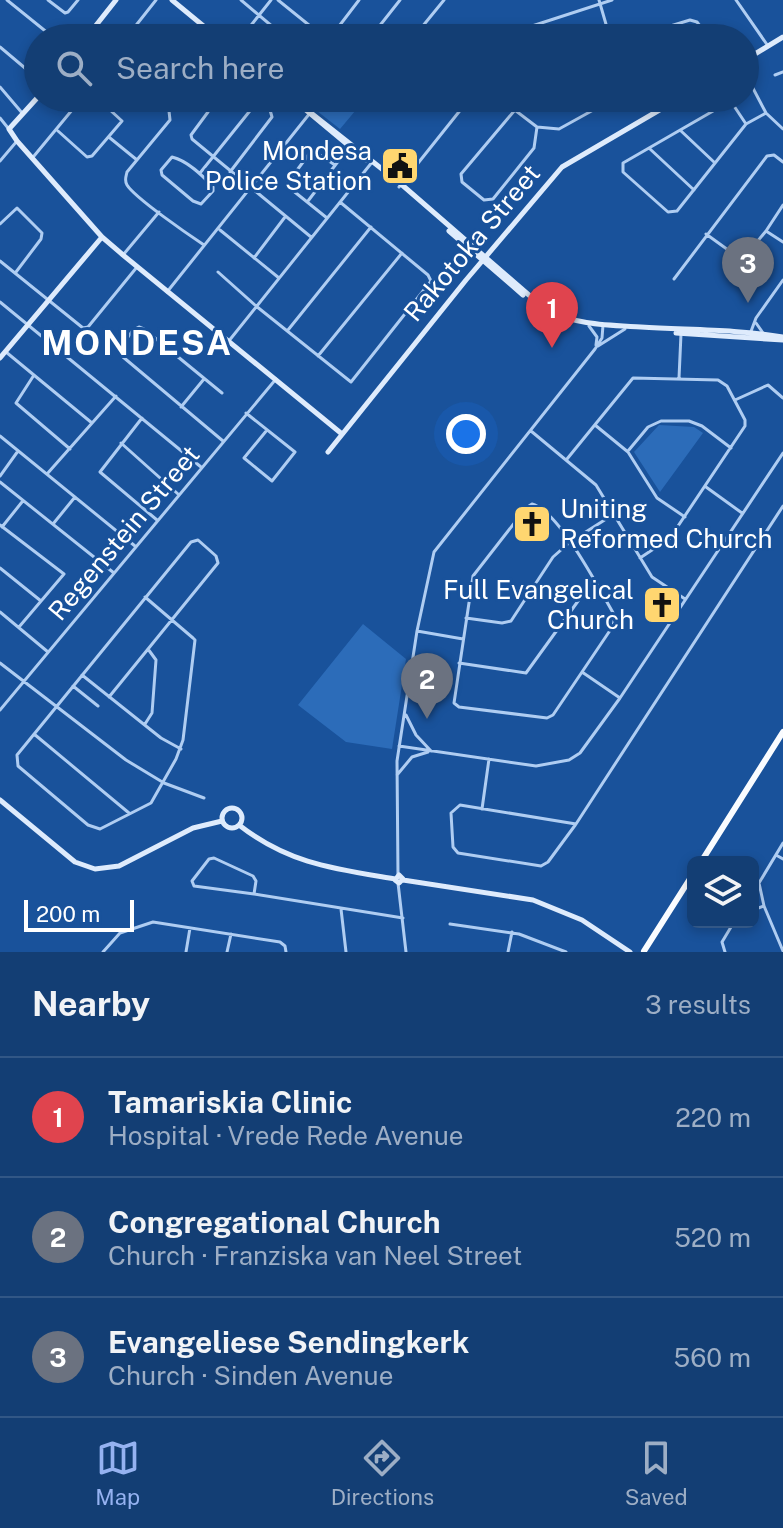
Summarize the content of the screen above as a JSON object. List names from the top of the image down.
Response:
{
  "streets": {
    "street": ["Rakotoka Street", "Regenstein Street"]
  },
  "districts": ["MONDESA"],
  "places": {
    "public building": ["Mondesa Police Station"],
    "church": ["Uniting Reformed Church", "Full Evangelical Church"]
  },
  "scale_bar": "200 m",
  "page": {
    "search": "Search here",
    "pins": ["3", "1", "2"],
    "scale": "200 m",
    "heading": ["Nearby", "3 results"],
    "list": [
      {
        "mark": "1",
        "name": "Tamariskia Clinic",
        "note": "Hospital · Vrede Rede Avenue",
        "value": "220 m"
      },
      {
        "mark": "2",
        "name": "Congregational Church",
        "note": "Church · Franziska van Neel Street",
        "value": "520 m"
      },
      {
        "mark": "3",
        "name": "Evangeliese Sendingkerk",
        "note": "Church · Sinden Avenue",
        "value": "560 m"
      }
    ],
    "nav": ["Map", "Directions", "Saved"]
  }
}
